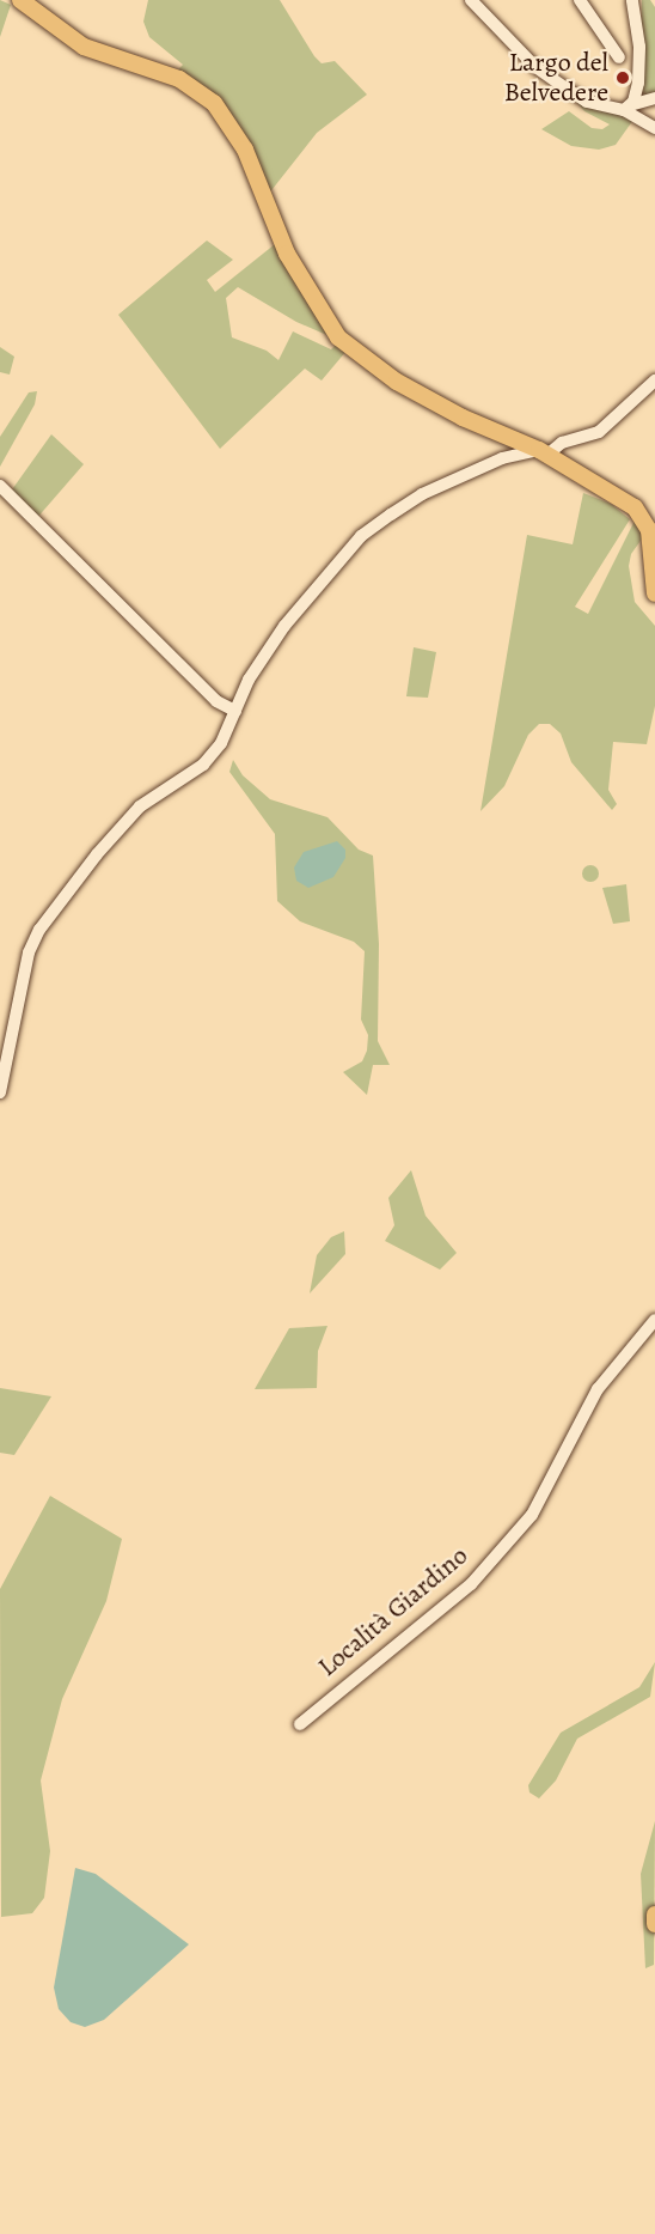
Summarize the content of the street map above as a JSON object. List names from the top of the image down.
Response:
{
  "streets": {
    "street": ["Località Giardino"]
  },
  "places": ["Largo del Belvedere"]
}
